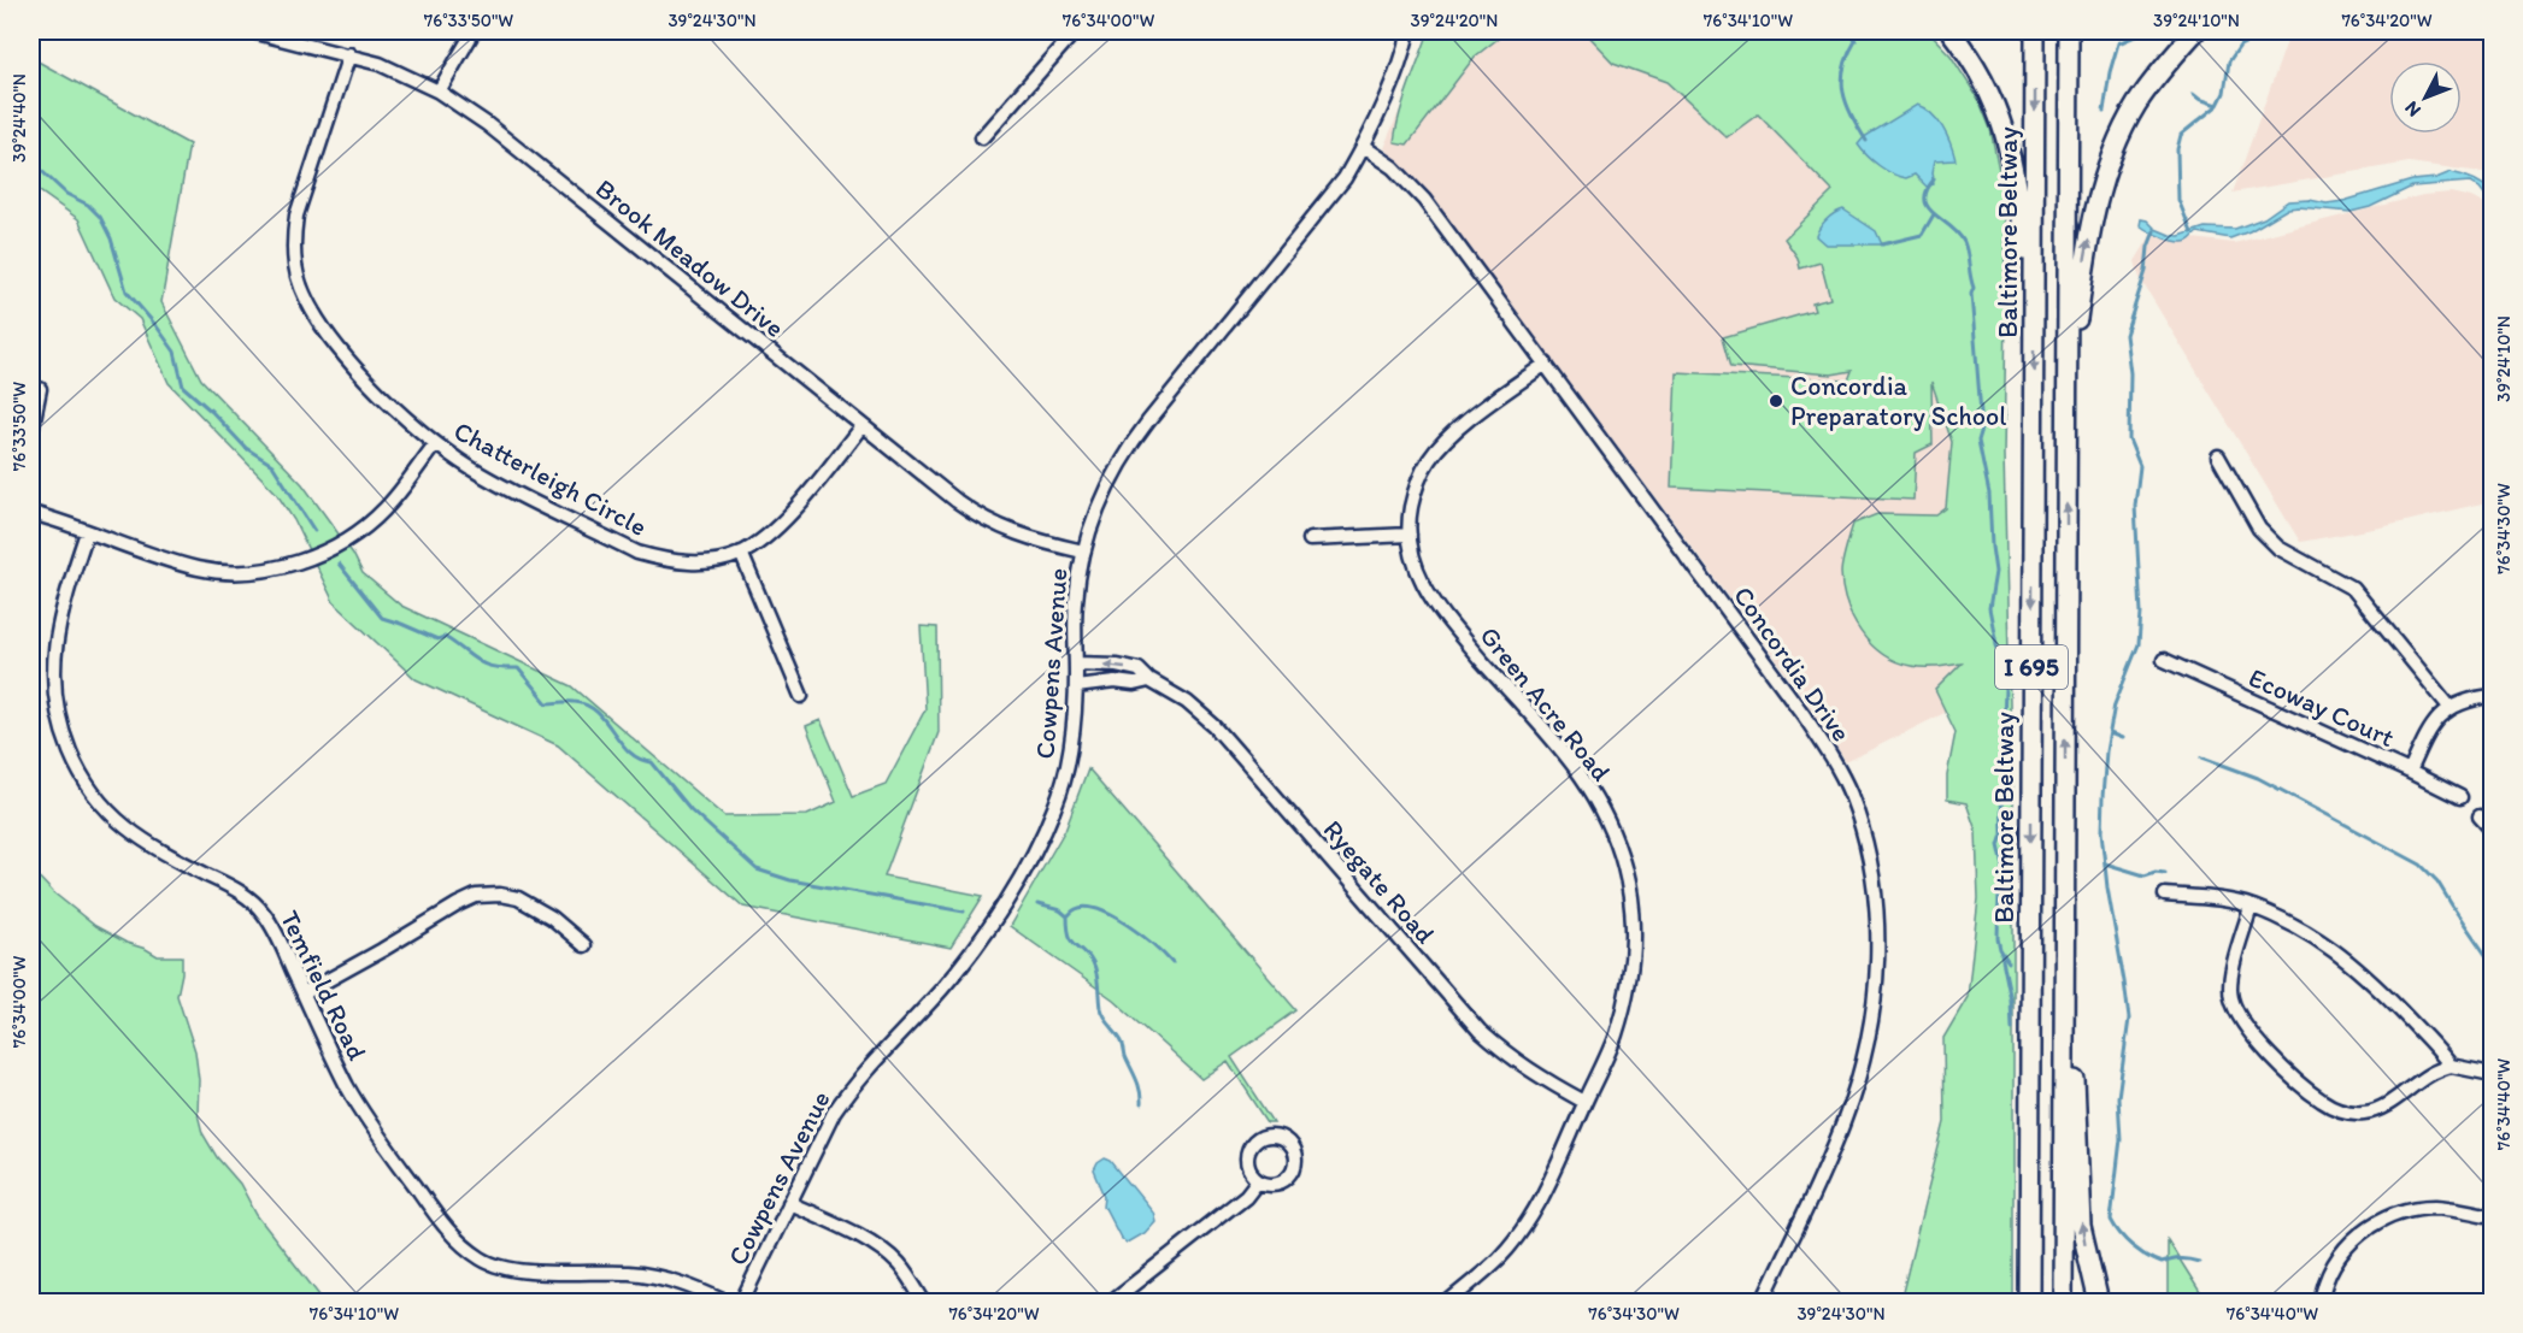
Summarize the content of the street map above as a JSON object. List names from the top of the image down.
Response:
{
  "streets": {
    "highway": ["Baltimore Beltway", "I 695"],
    "street": [
      "Brook Meadow Drive",
      "Chatterleigh Circle",
      "Cowpens Avenue",
      "Concordia Drive",
      "Green Acre Road",
      "Ecoway Court",
      "Ryegate Road",
      "Temfield Road"
    ]
  },
  "crossings": [
    ["Brook Meadow Drive", "Chatterleigh Circle"],
    ["Brook Meadow Drive", "Cowpens Avenue"],
    ["Cowpens Avenue", "Concordia Drive"],
    ["Cowpens Avenue", "Ryegate Road"],
    ["Concordia Drive", "Green Acre Road"],
    ["Green Acre Road", "Ryegate Road"]
  ],
  "places": ["Concordia Preparatory School"],
  "north": "bottom left",
  "coordinates": [
    "76°33'50\"W",
    "39°24'30\"N",
    "76°34'00\"W",
    "39°24'20\"N",
    "76°34'10\"W",
    "39°24'10\"N",
    "76°34'20\"W",
    "39°24'40\"N",
    "76°34'30\"W",
    "76°34'40\"W"
  ]
}
